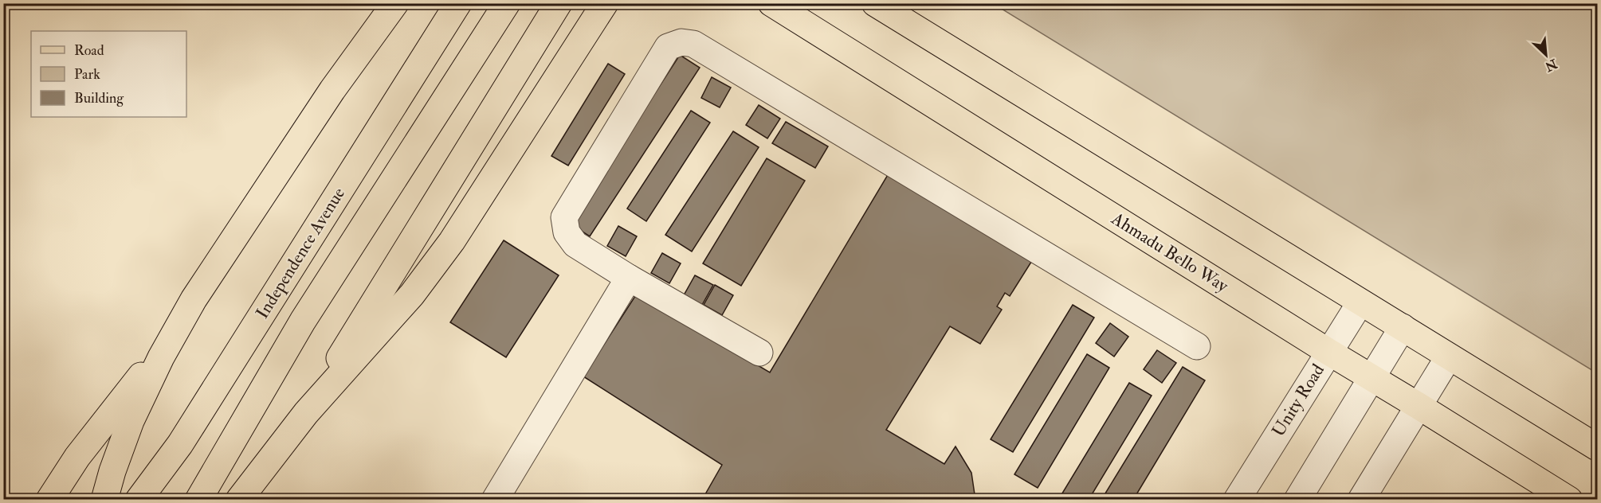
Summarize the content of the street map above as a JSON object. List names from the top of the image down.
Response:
{
  "streets": {
    "main road": ["Ahmadu Bello Way", "Independence Avenue"],
    "street": ["Unity Road"]
  },
  "crossings": [
    ["Ahmadu Bello Way", "Unity Road"]
  ],
  "legend": ["Road", "Park", "Building"],
  "north": "bottom right"
}
